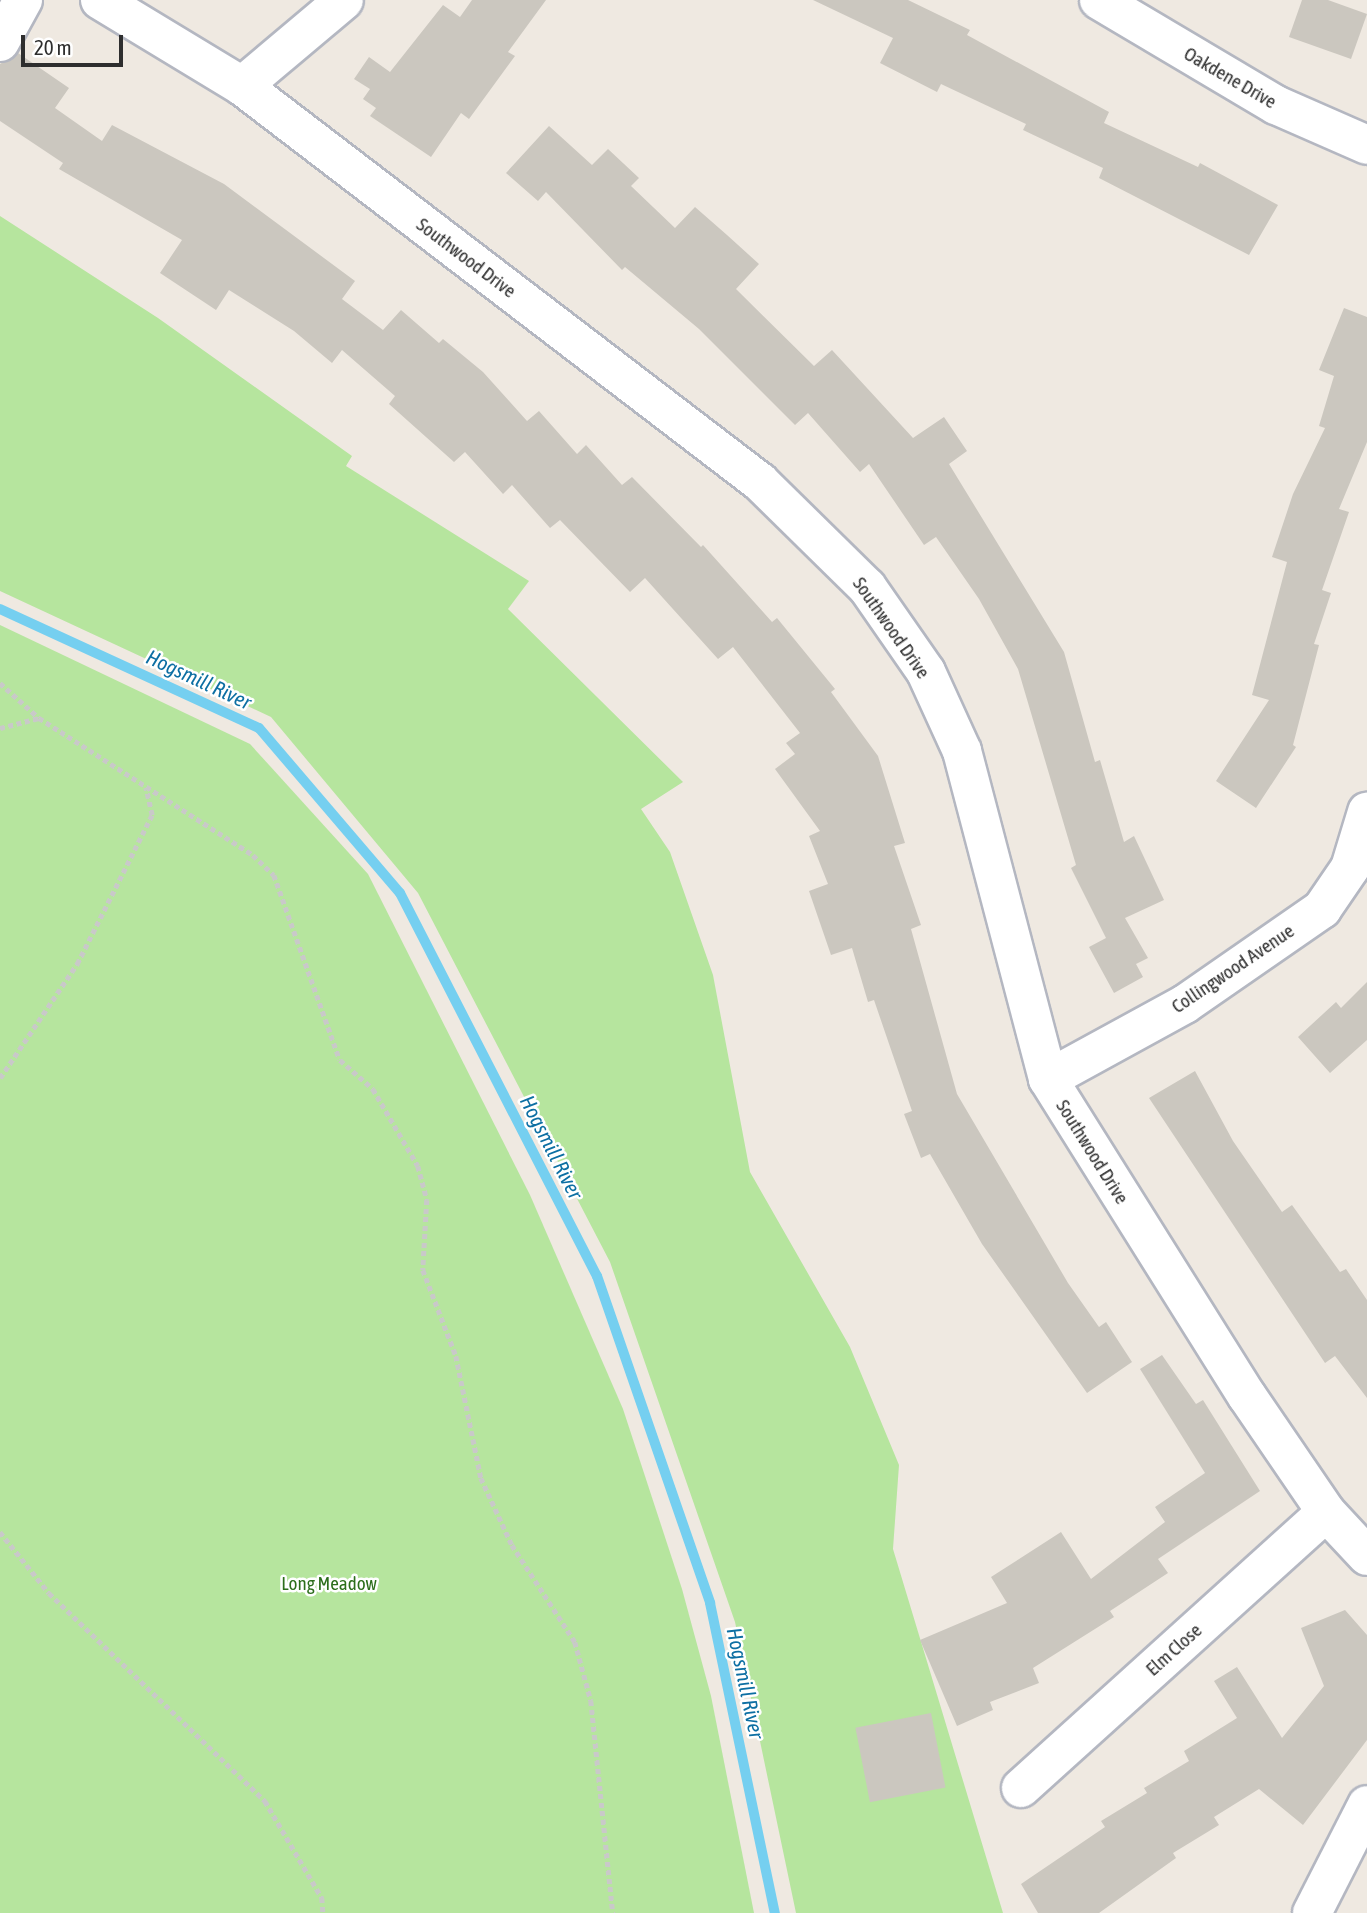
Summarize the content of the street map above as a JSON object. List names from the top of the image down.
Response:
{
  "streets": {
    "street": [
      "Oakdene Drive",
      "Southwood Drive",
      "Collingwood Avenue",
      "Elm Close"
    ]
  },
  "crossings": [
    ["Southwood Drive", "Collingwood Avenue"],
    ["Southwood Drive", "Elm Close"]
  ],
  "water": ["Hogsmill River"],
  "parks": ["Long Meadow"],
  "scale_bar": "20 m"
}
